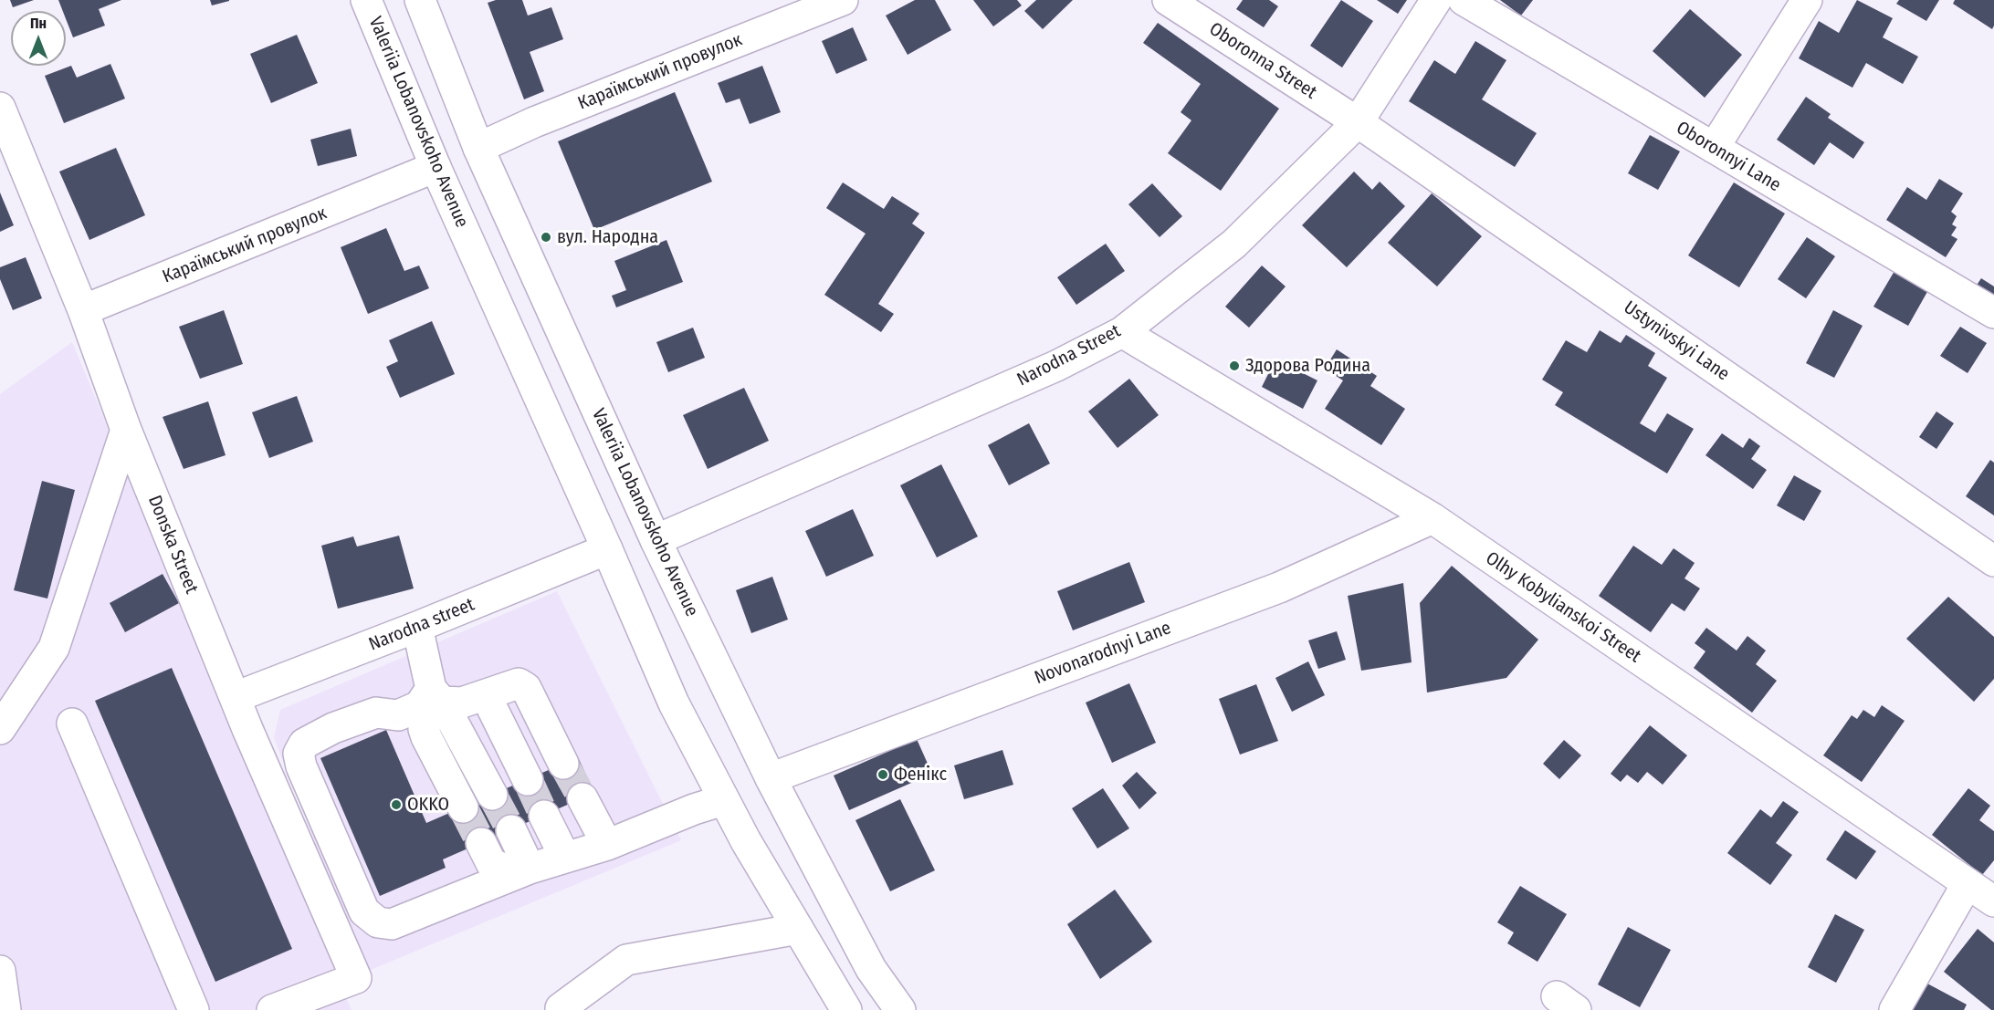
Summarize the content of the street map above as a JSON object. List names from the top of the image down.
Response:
{
  "streets": {
    "street": [
      "Oboronna Street",
      "Караїмський провулок",
      "Valeriia Lobanovskoho Avenue",
      "Oboronnyi Lane",
      "Ustynivskyi Lane",
      "Narodna Street",
      "Donska Street",
      "Olhy Kobylianskoi Street",
      "Narodna street",
      "Novonarodnyi Lane"
    ]
  },
  "crossings": [
    ["Oboronna Street", "Ustynivskyi Lane"],
    ["Oboronna Street", "Narodna Street"],
    ["Караїмський провулок", "Valeriia Lobanovskoho Avenue"],
    ["Караїмський провулок", "Donska Street"],
    ["Valeriia Lobanovskoho Avenue", "Narodna Street"],
    ["Valeriia Lobanovskoho Avenue", "Narodna street"],
    ["Valeriia Lobanovskoho Avenue", "Novonarodnyi Lane"],
    ["Ustynivskyi Lane", "Narodna Street"],
    ["Narodna Street", "Olhy Kobylianskoi Street"],
    ["Donska Street", "Narodna street"],
    ["Olhy Kobylianskoi Street", "Novonarodnyi Lane"]
  ],
  "places": [
    "вул. Народна",
    "Здорова Родина",
    "Фенікс",
    "OKKO"
  ],
  "north": "top"
}
